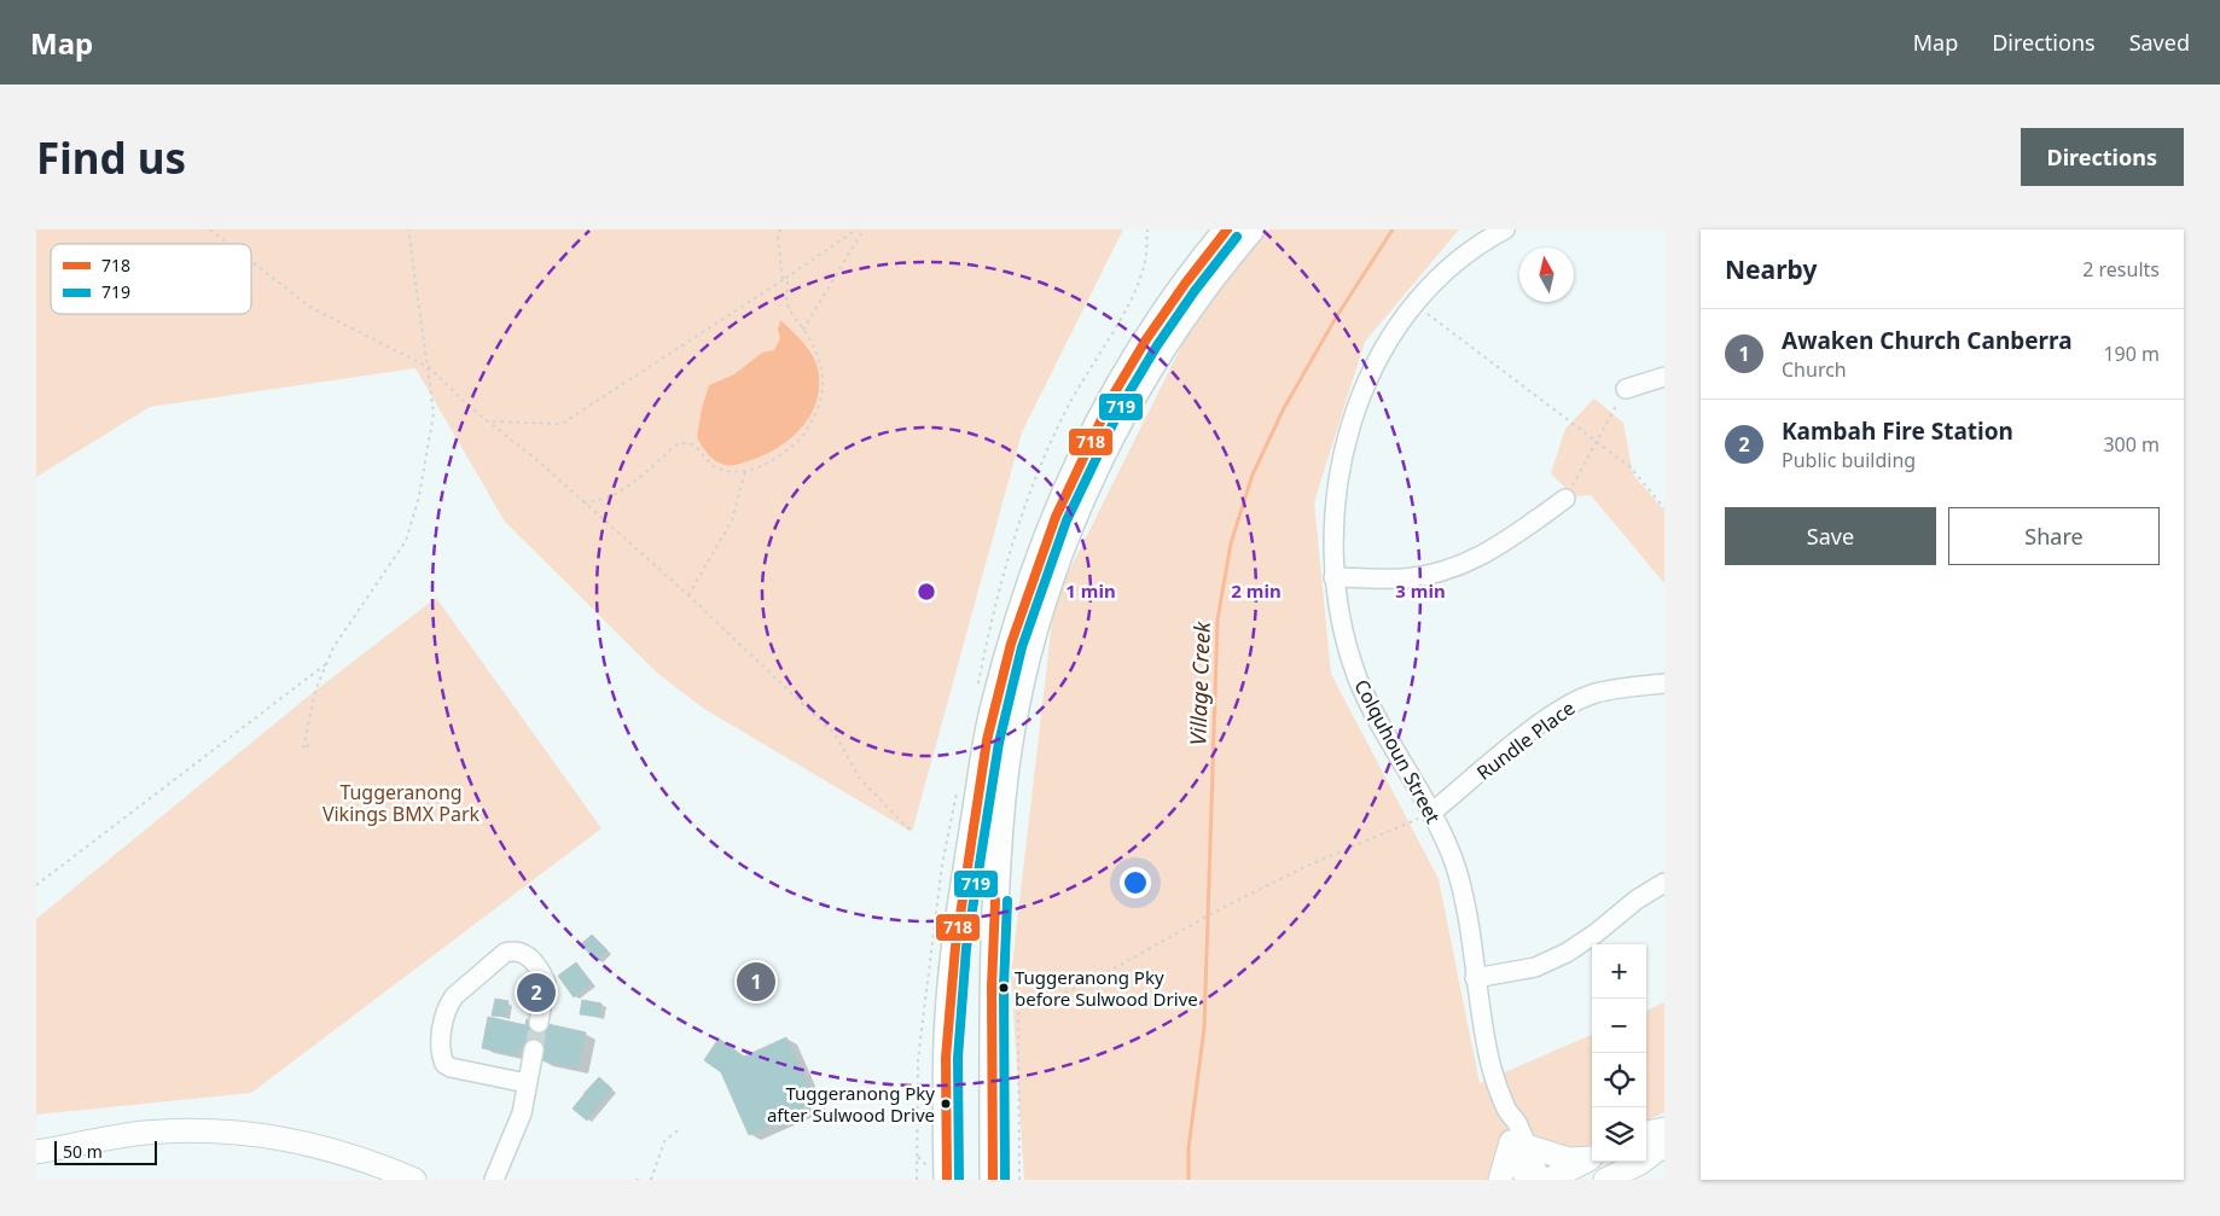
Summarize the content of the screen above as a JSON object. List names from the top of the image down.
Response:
{
  "streets": {
    "street": ["Rundle Place", "Colquhoun Street"]
  },
  "crossings": [
    ["Rundle Place", "Colquhoun Street"]
  ],
  "water": ["Village Creek"],
  "parks": ["Tuggeranong Vikings BMX Park"],
  "places": ["Tuggeranong Pky before Sulwood Drive", "Tuggeranong Pky after Sulwood Drive"],
  "lines": ["transit line 718", "transit line 719"],
  "legend": ["718", "719"],
  "scale_bar": "50 m",
  "north": "top",
  "page": {
    "header": "Map",
    "nav": ["Map", "Directions", "Saved"],
    "buttons": [
      "Directions",
      ["Save", "Share"]
    ],
    "title": "Find us",
    "heading": ["Nearby", "2 results"],
    "list": [
      {
        "mark": "1",
        "name": "Awaken Church Canberra",
        "note": "Church",
        "value": "190 m"
      },
      {
        "mark": "2",
        "name": "Kambah Fire Station",
        "note": "Public building",
        "value": "300 m"
      }
    ],
    "map_buttons": ["+", "−"],
    "pins": ["1", "2"],
    "scale": "50 m"
  },
  "rings": ["1 min", "2 min", "3 min"]
}
